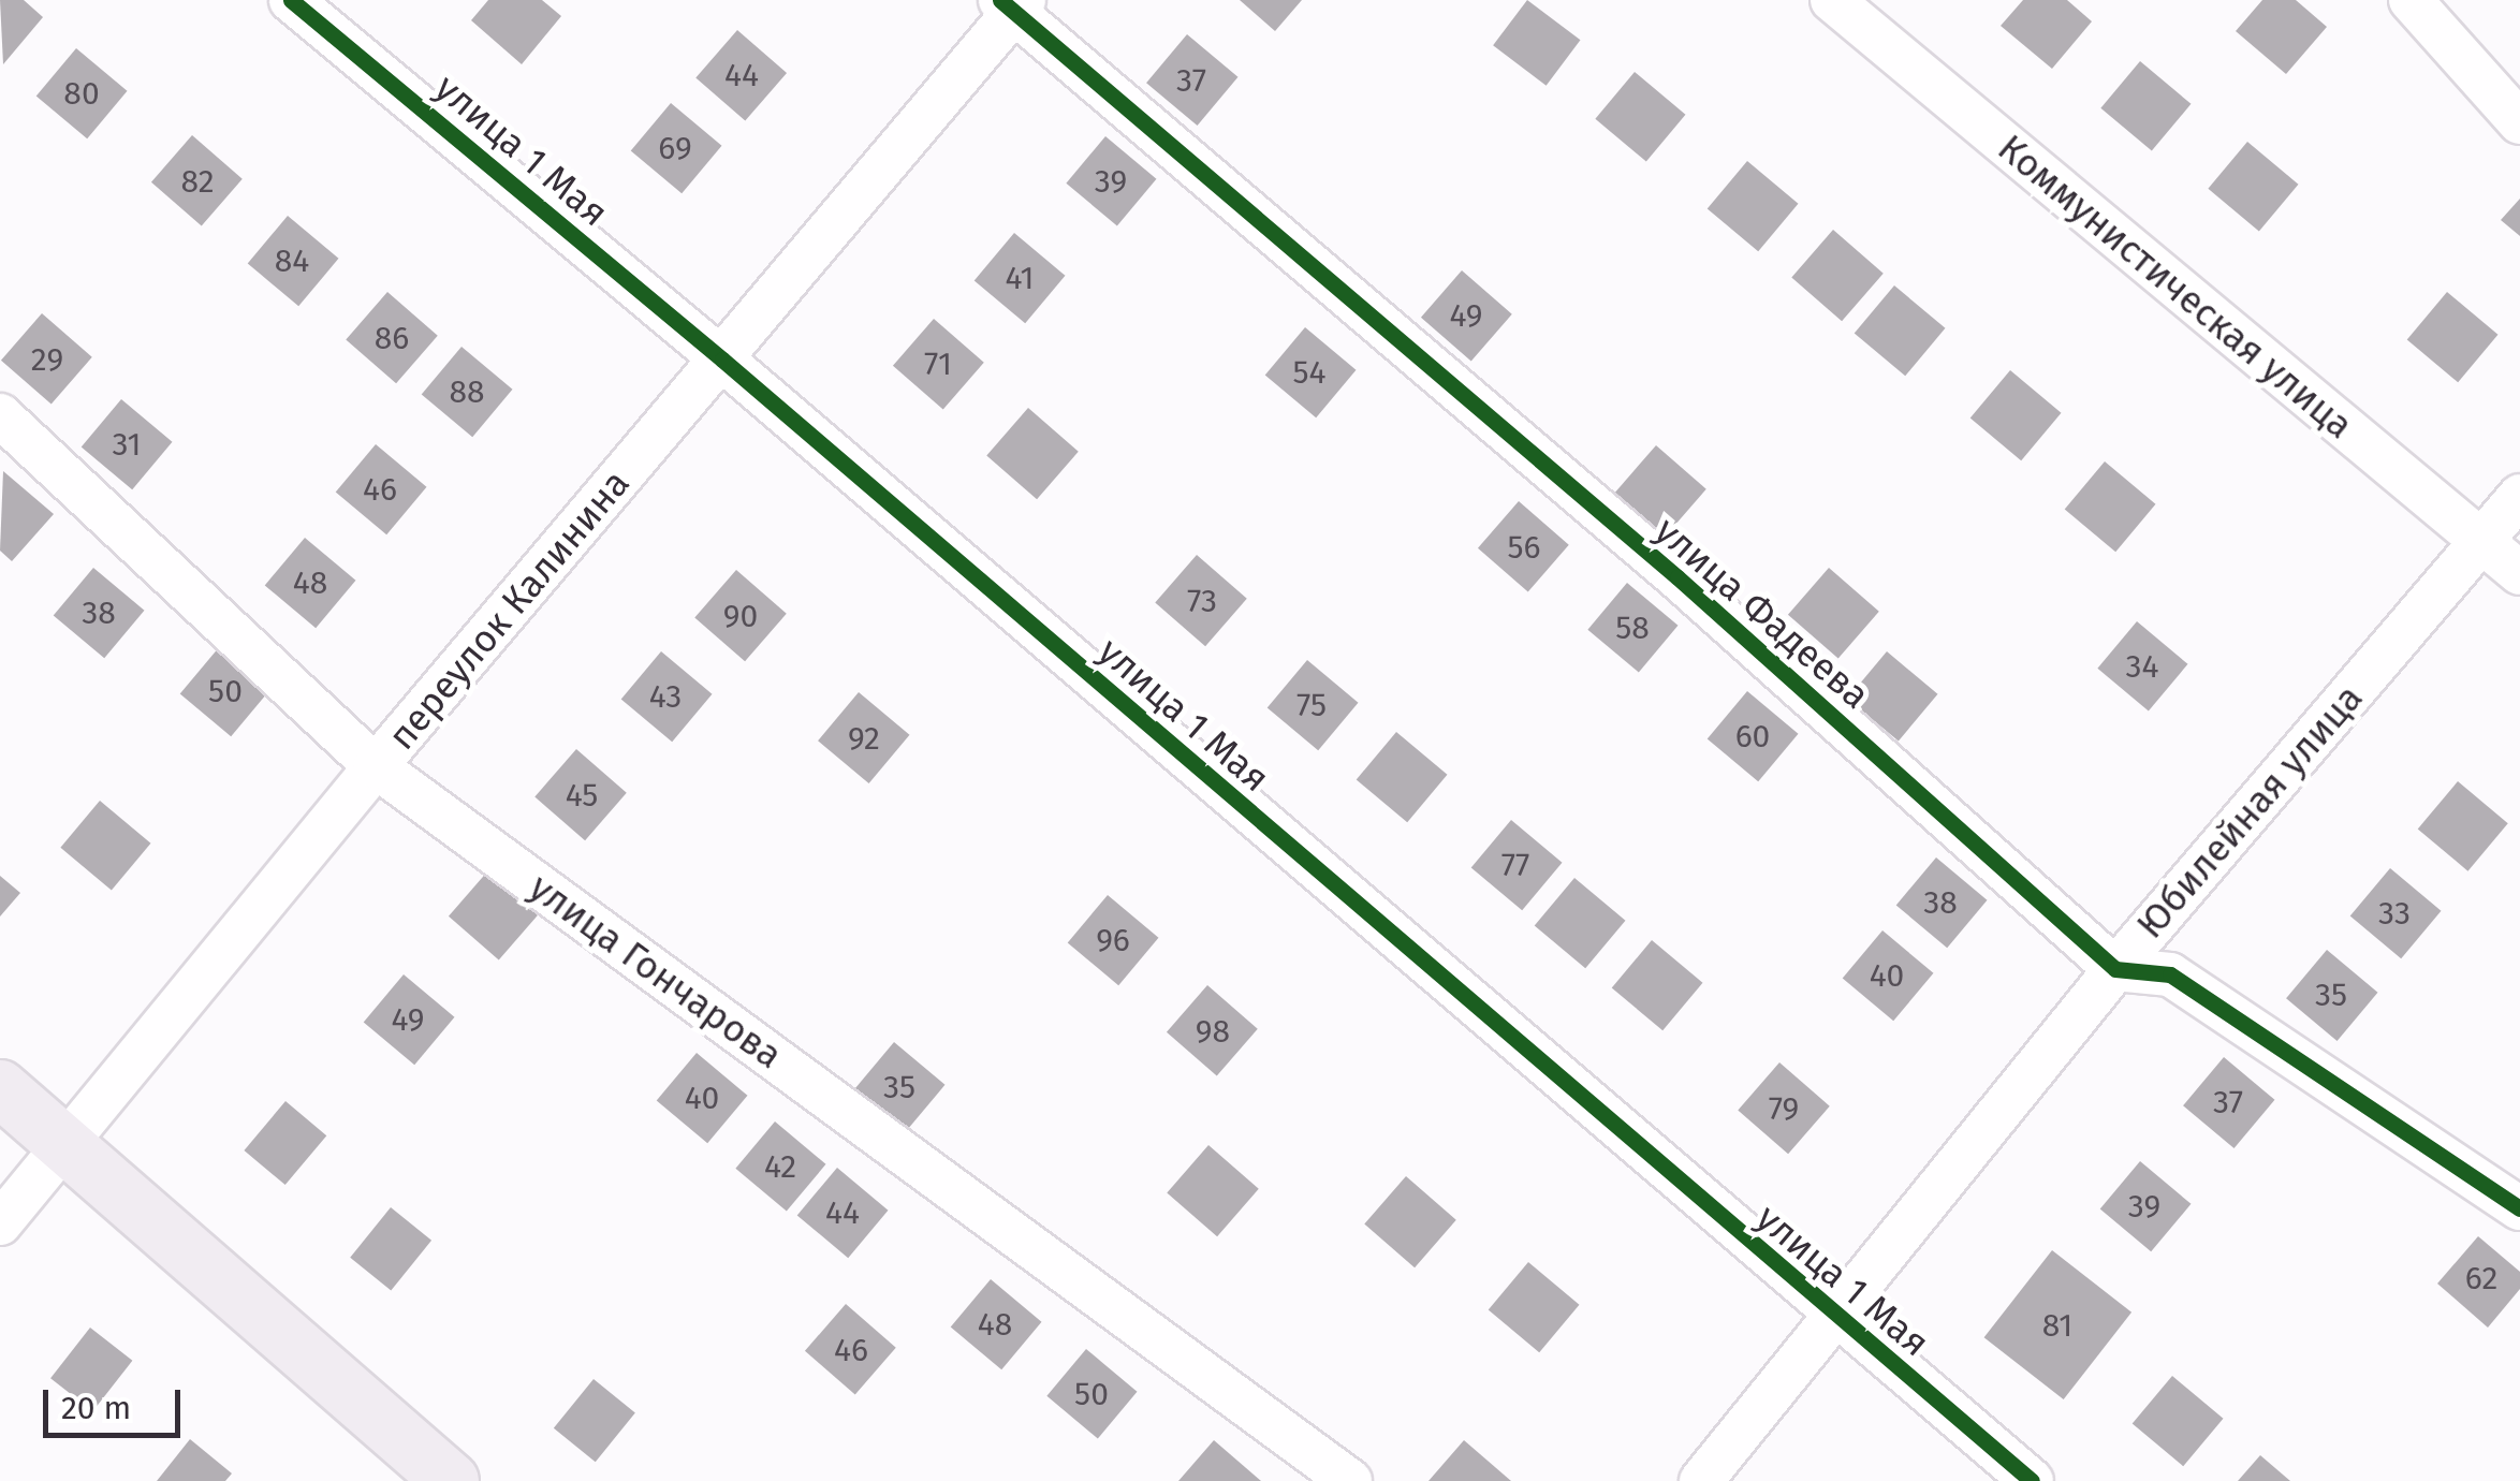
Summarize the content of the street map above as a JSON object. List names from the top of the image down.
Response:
{
  "streets": {
    "street": [
      "улица 1 Мая",
      "Коммунистическая улица",
      "переулок Калинина",
      "улица Фадеева",
      "Юбилейная улица",
      "улица Гончарова"
    ]
  },
  "crossings": [
    ["улица 1 Мая", "переулок Калинина"],
    ["улица 1 Мая", "Юбилейная улица"],
    ["Коммунистическая улица", "Юбилейная улица"],
    ["переулок Калинина", "улица Фадеева"],
    ["переулок Калинина", "улица Гончарова"],
    ["улица Фадеева", "Юбилейная улица"]
  ],
  "house_numbers": [
    "44",
    "37",
    "80",
    "69",
    "82",
    "39",
    "84",
    "41",
    "49",
    "86",
    "29",
    "71",
    "54",
    "88",
    "31",
    "46",
    "56",
    "48",
    "73",
    "38",
    "90",
    "58",
    "34",
    "50",
    "43",
    "75",
    "60",
    "92",
    "45",
    "77",
    "38",
    "33",
    "96",
    "40",
    "35",
    "49",
    "98",
    "35",
    "40",
    "37",
    "79",
    "42",
    "39",
    "44",
    "62",
    "48",
    "81",
    "46",
    "50"
  ],
  "scale_bar": "20 m"
}
